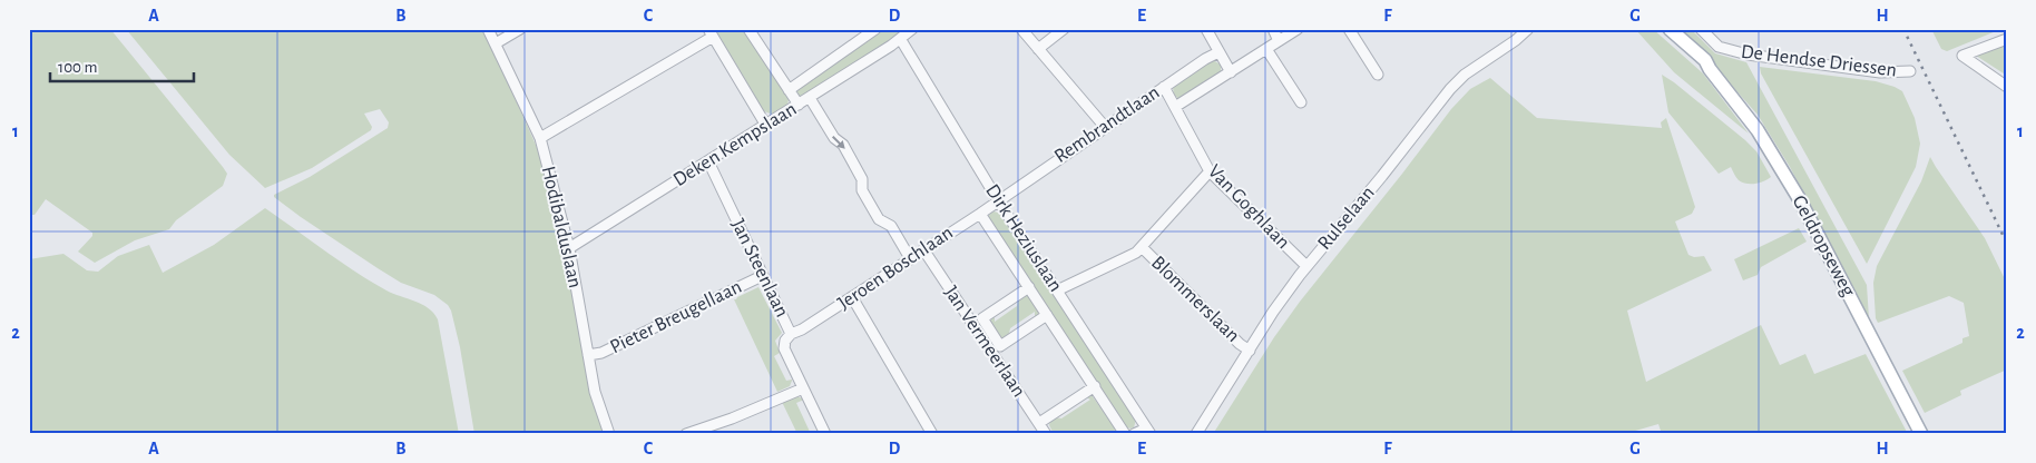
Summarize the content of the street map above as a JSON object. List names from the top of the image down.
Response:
{
  "streets": {
    "main road": ["Geldropseweg"],
    "street": [
      "De Hendse Driessen",
      "Rembrandtlaan",
      "Deken Kempslaan",
      "Van Goghlaan",
      "Rulselaan",
      "Hodibalduslaan",
      "Dirk Heziuslaan",
      "Jan Steenlaan",
      "Jeroen Boschlaan",
      "Blommerslaan",
      "Pieter Breugellaan",
      "Jan Vermeerlaan"
    ]
  },
  "crossings": [
    ["Rembrandtlaan", "Van Goghlaan"],
    ["Rembrandtlaan", "Dirk Heziuslaan"],
    ["Rembrandtlaan", "Jeroen Boschlaan"],
    ["Deken Kempslaan", "Hodibalduslaan"],
    ["Deken Kempslaan", "Dirk Heziuslaan"],
    ["Deken Kempslaan", "Jan Steenlaan"],
    ["Van Goghlaan", "Rulselaan"],
    ["Rulselaan", "Blommerslaan"],
    ["Hodibalduslaan", "Pieter Breugellaan"],
    ["Dirk Heziuslaan", "Jeroen Boschlaan"],
    ["Jan Steenlaan", "Jeroen Boschlaan"],
    ["Jan Steenlaan", "Pieter Breugellaan"],
    ["Jeroen Boschlaan", "Jan Vermeerlaan"]
  ],
  "scale_bar": "100 m",
  "grid": {
    "columns": [
      "A",
      "B",
      "C",
      "D",
      "E",
      "F",
      "G",
      "H"
    ],
    "rows": ["1", "2"]
  }
}
